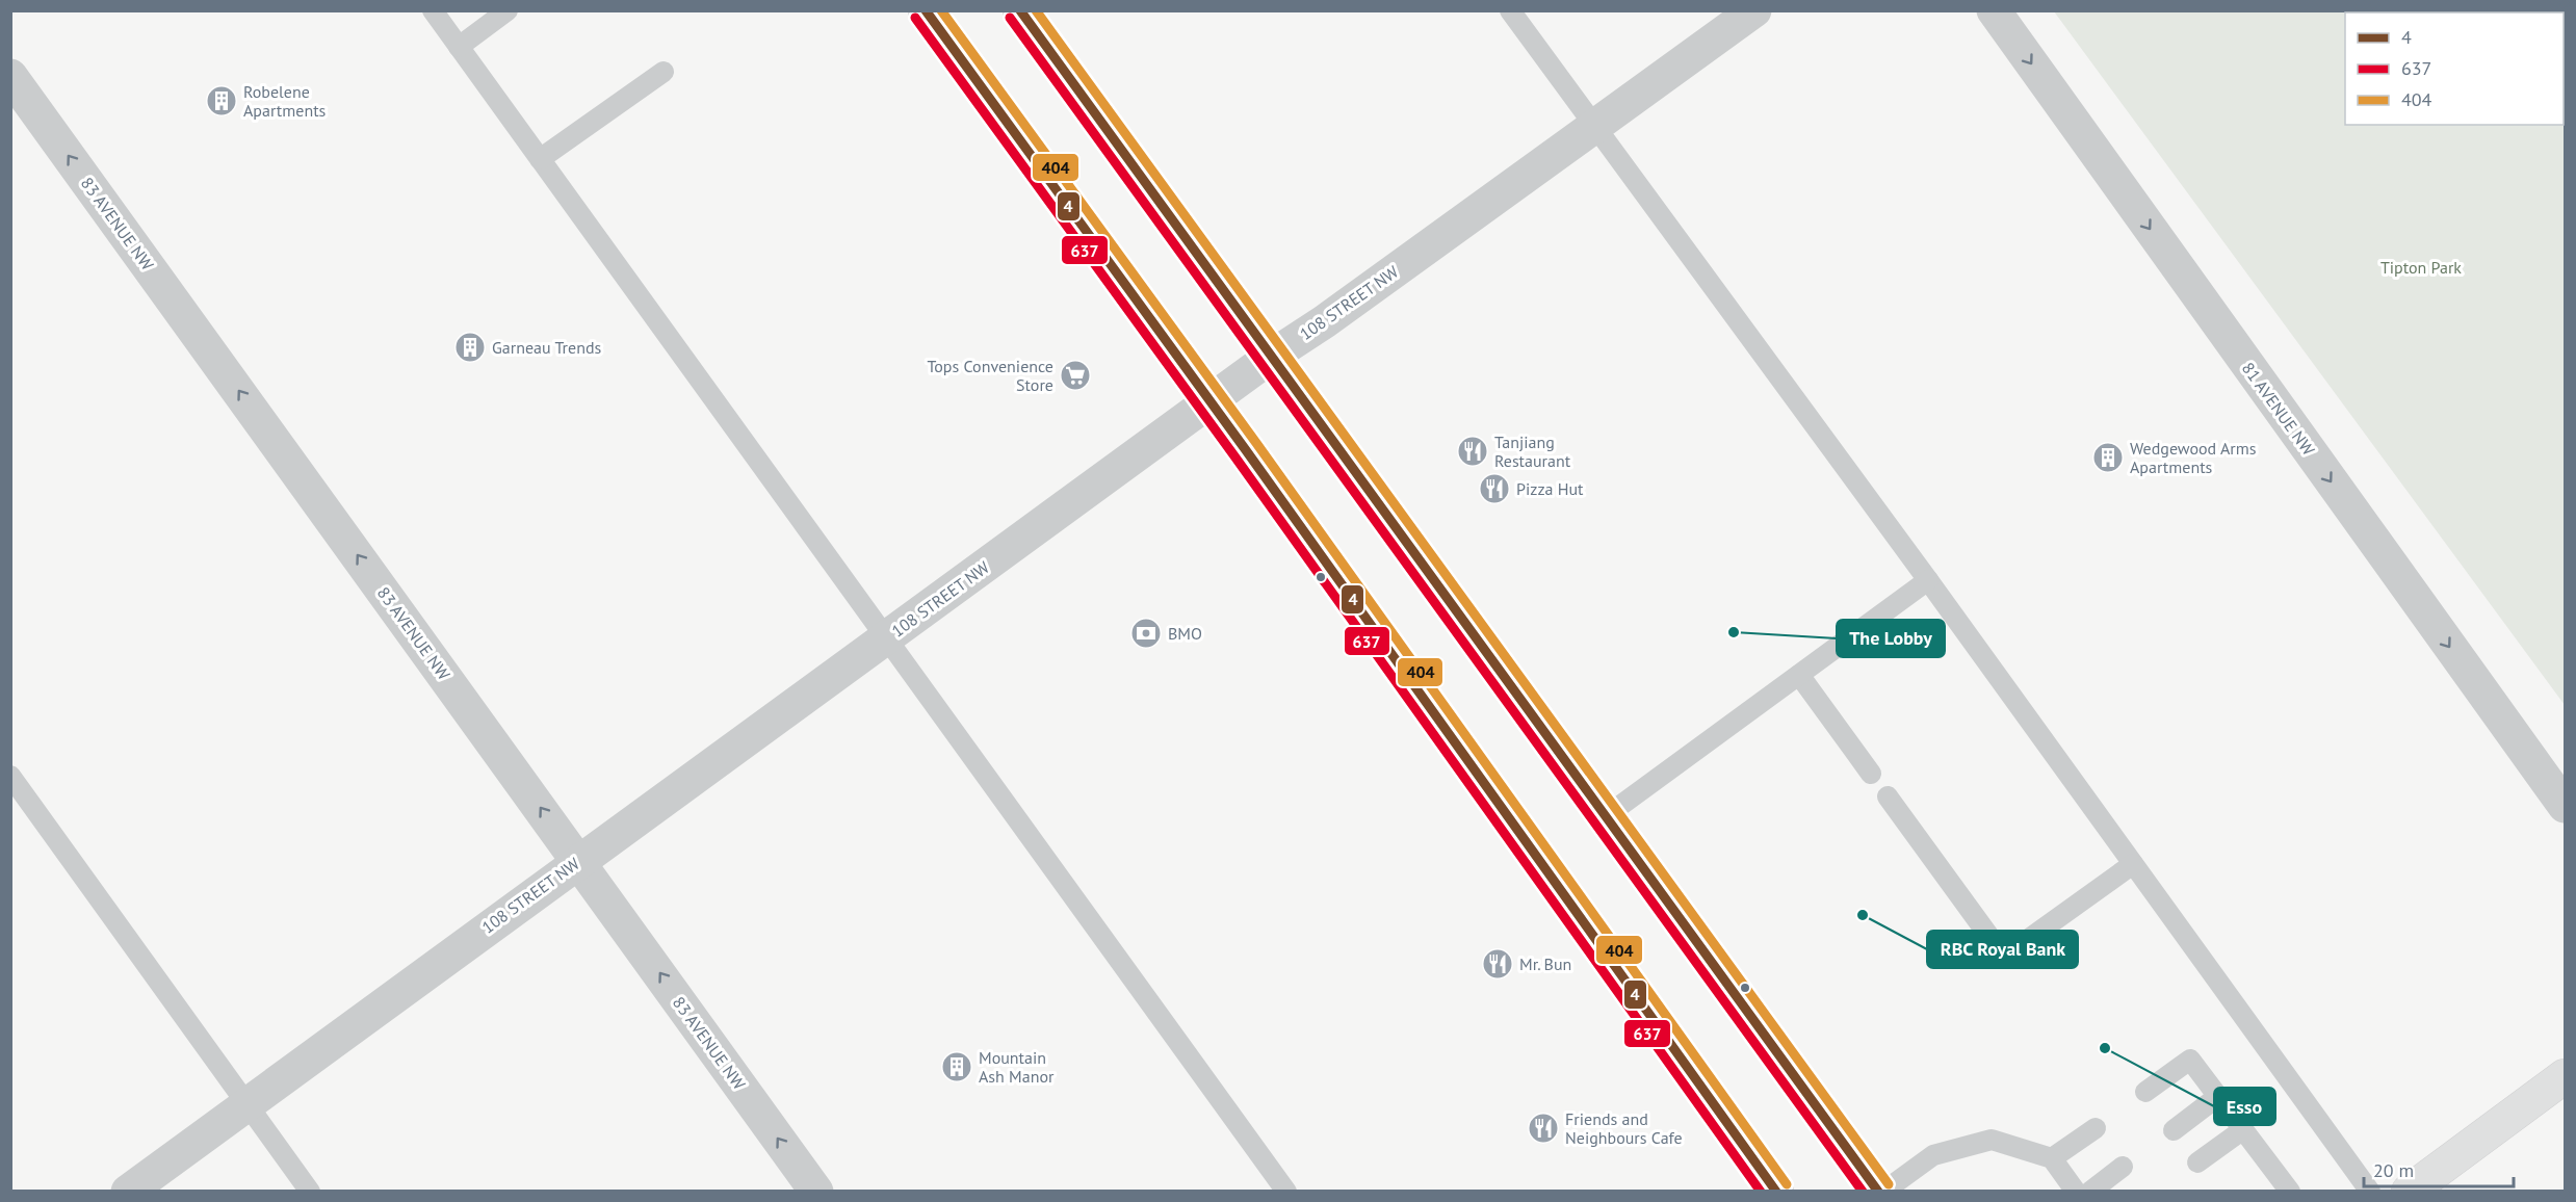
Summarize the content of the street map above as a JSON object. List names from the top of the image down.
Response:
{
  "streets": {
    "street": ["83 AVENUE NW", "108 STREET NW", "81 AVENUE NW"]
  },
  "crossings": [
    ["83 AVENUE NW", "108 STREET NW"]
  ],
  "one_way": ["83 AVENUE NW", "81 AVENUE NW"],
  "parks": ["Tipton Park"],
  "places": {
    "building": [
      "Robelene Apartments",
      "Garneau Trends",
      "Wedgewood Arms Apartments",
      "Mountain Ash Manor"
    ],
    "supermarket": ["Tops Convenience Store"],
    "restaurant": [
      "Tanjiang Restaurant",
      "Pizza Hut",
      "Mr. Bun",
      "Friends and Neighbours Cafe"
    ],
    "other": ["The Lobby", "RBC Royal Bank", "Esso"],
    "bank": ["BMO"]
  },
  "lines": ["transit line 4", "transit line 404", "transit line 637"],
  "legend": ["4", "637", "404"],
  "scale_bar": "20 m"
}
